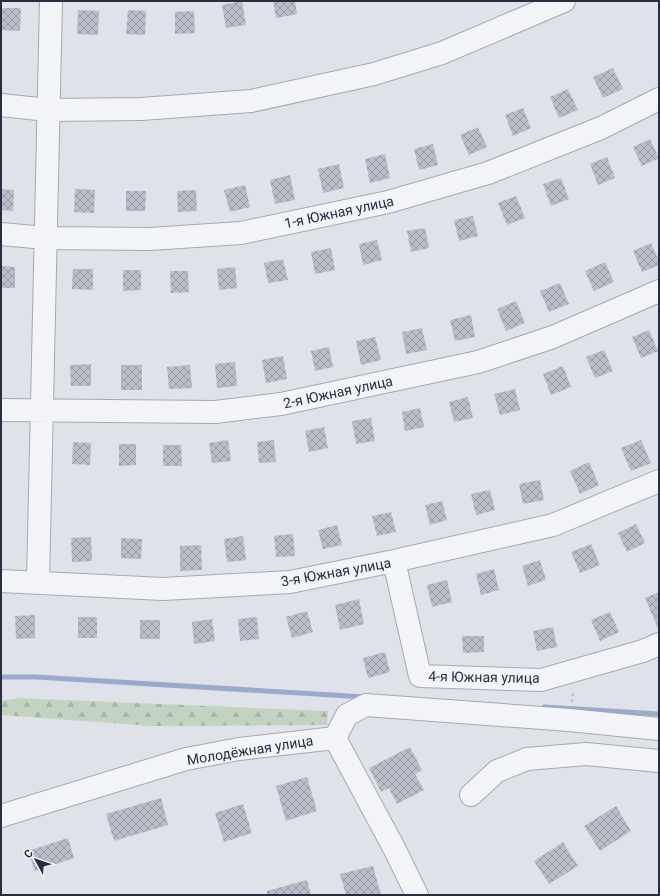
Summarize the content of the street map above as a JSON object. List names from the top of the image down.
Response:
{
  "streets": {
    "street": [
      "1-я Южная улица",
      "2-я Южная улица",
      "3-я Южная улица",
      "4-я Южная улица",
      "Молодёжная улица"
    ]
  },
  "crossings": [
    ["3-я Южная улица", "4-я Южная улица"]
  ],
  "north": "top left"
}
